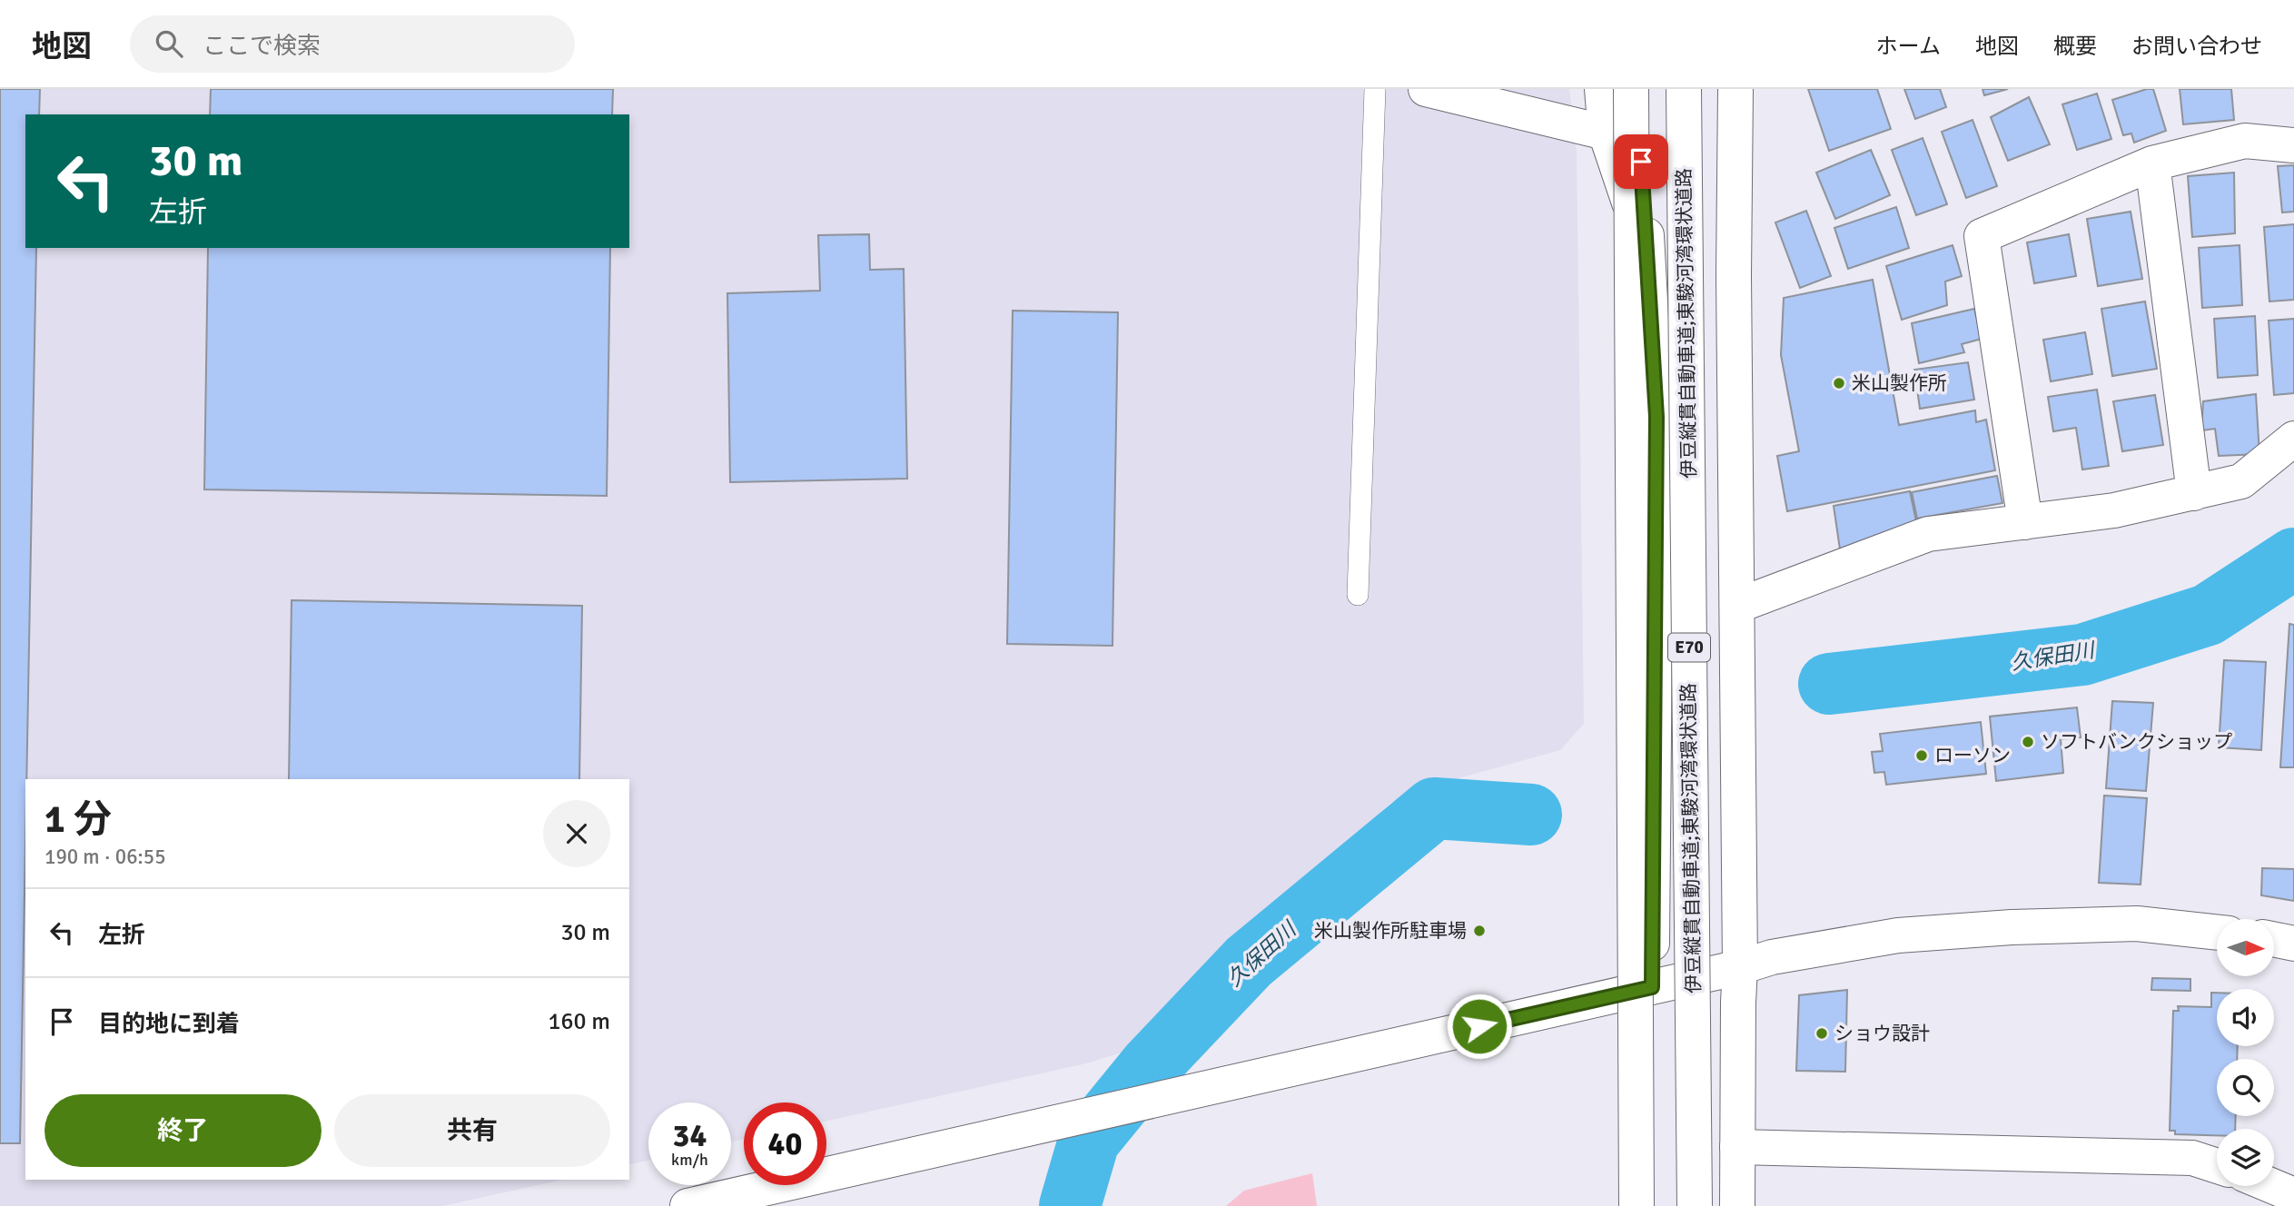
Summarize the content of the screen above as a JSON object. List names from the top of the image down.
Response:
{
  "streets": {
    "main road": ["伊豆縦貫自動車道;東駿河湾環状道路", "E70"]
  },
  "water": ["久保田川"],
  "places": [
    "米山製作所",
    "ソフトバンクショップ",
    "ローソン",
    "米山製作所駐車場",
    "ショウ設計"
  ],
  "north": "right",
  "page": {
    "header": "地図",
    "search": "ここで検索",
    "nav": [
      "ホーム",
      "地図",
      "概要",
      "お問い合わせ"
    ],
    "turn": ["30 m", "左折"],
    "heading": ["1 分", "190 m · 06:55"],
    "list": [
      {
        "name": "左折",
        "value": "30 m"
      },
      {
        "name": "目的地に到着",
        "value": "160 m"
      }
    ],
    "buttons": ["終了", "共有"],
    "speed": "34 km/h",
    "limit": "40"
  }
}
